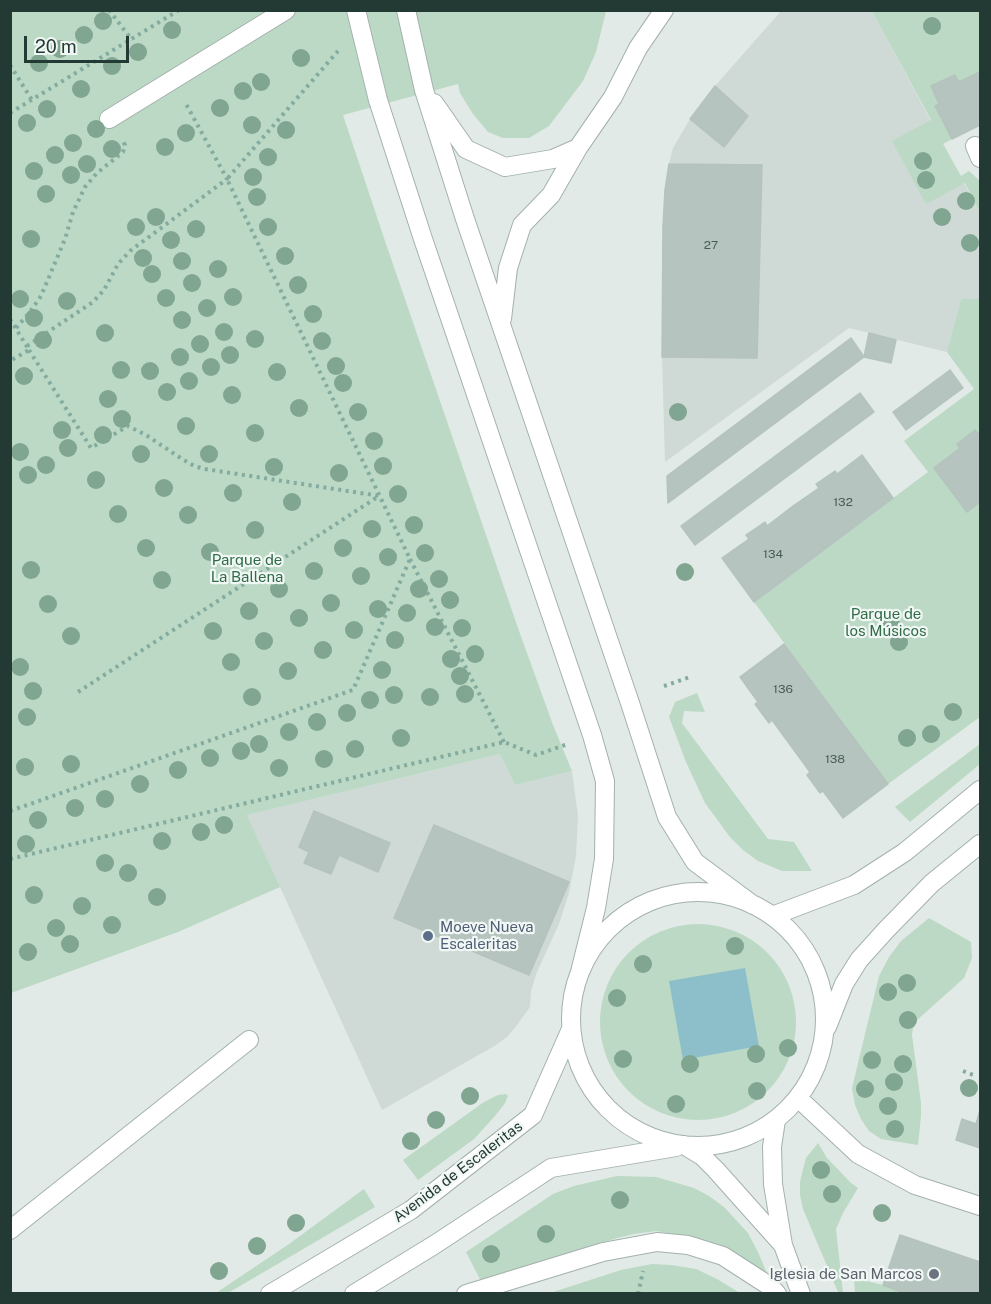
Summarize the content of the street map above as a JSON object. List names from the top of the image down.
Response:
{
  "streets": {
    "street": ["Avenida de Escaleritas"]
  },
  "parks": ["Parque de La Ballena", "Parque de los Músicos"],
  "places": ["Moeve Nueva Escaleritas", "Iglesia de San Marcos"],
  "house_numbers": [
    "27",
    "132",
    "134",
    "136",
    "138"
  ],
  "scale_bar": "20 m"
}
